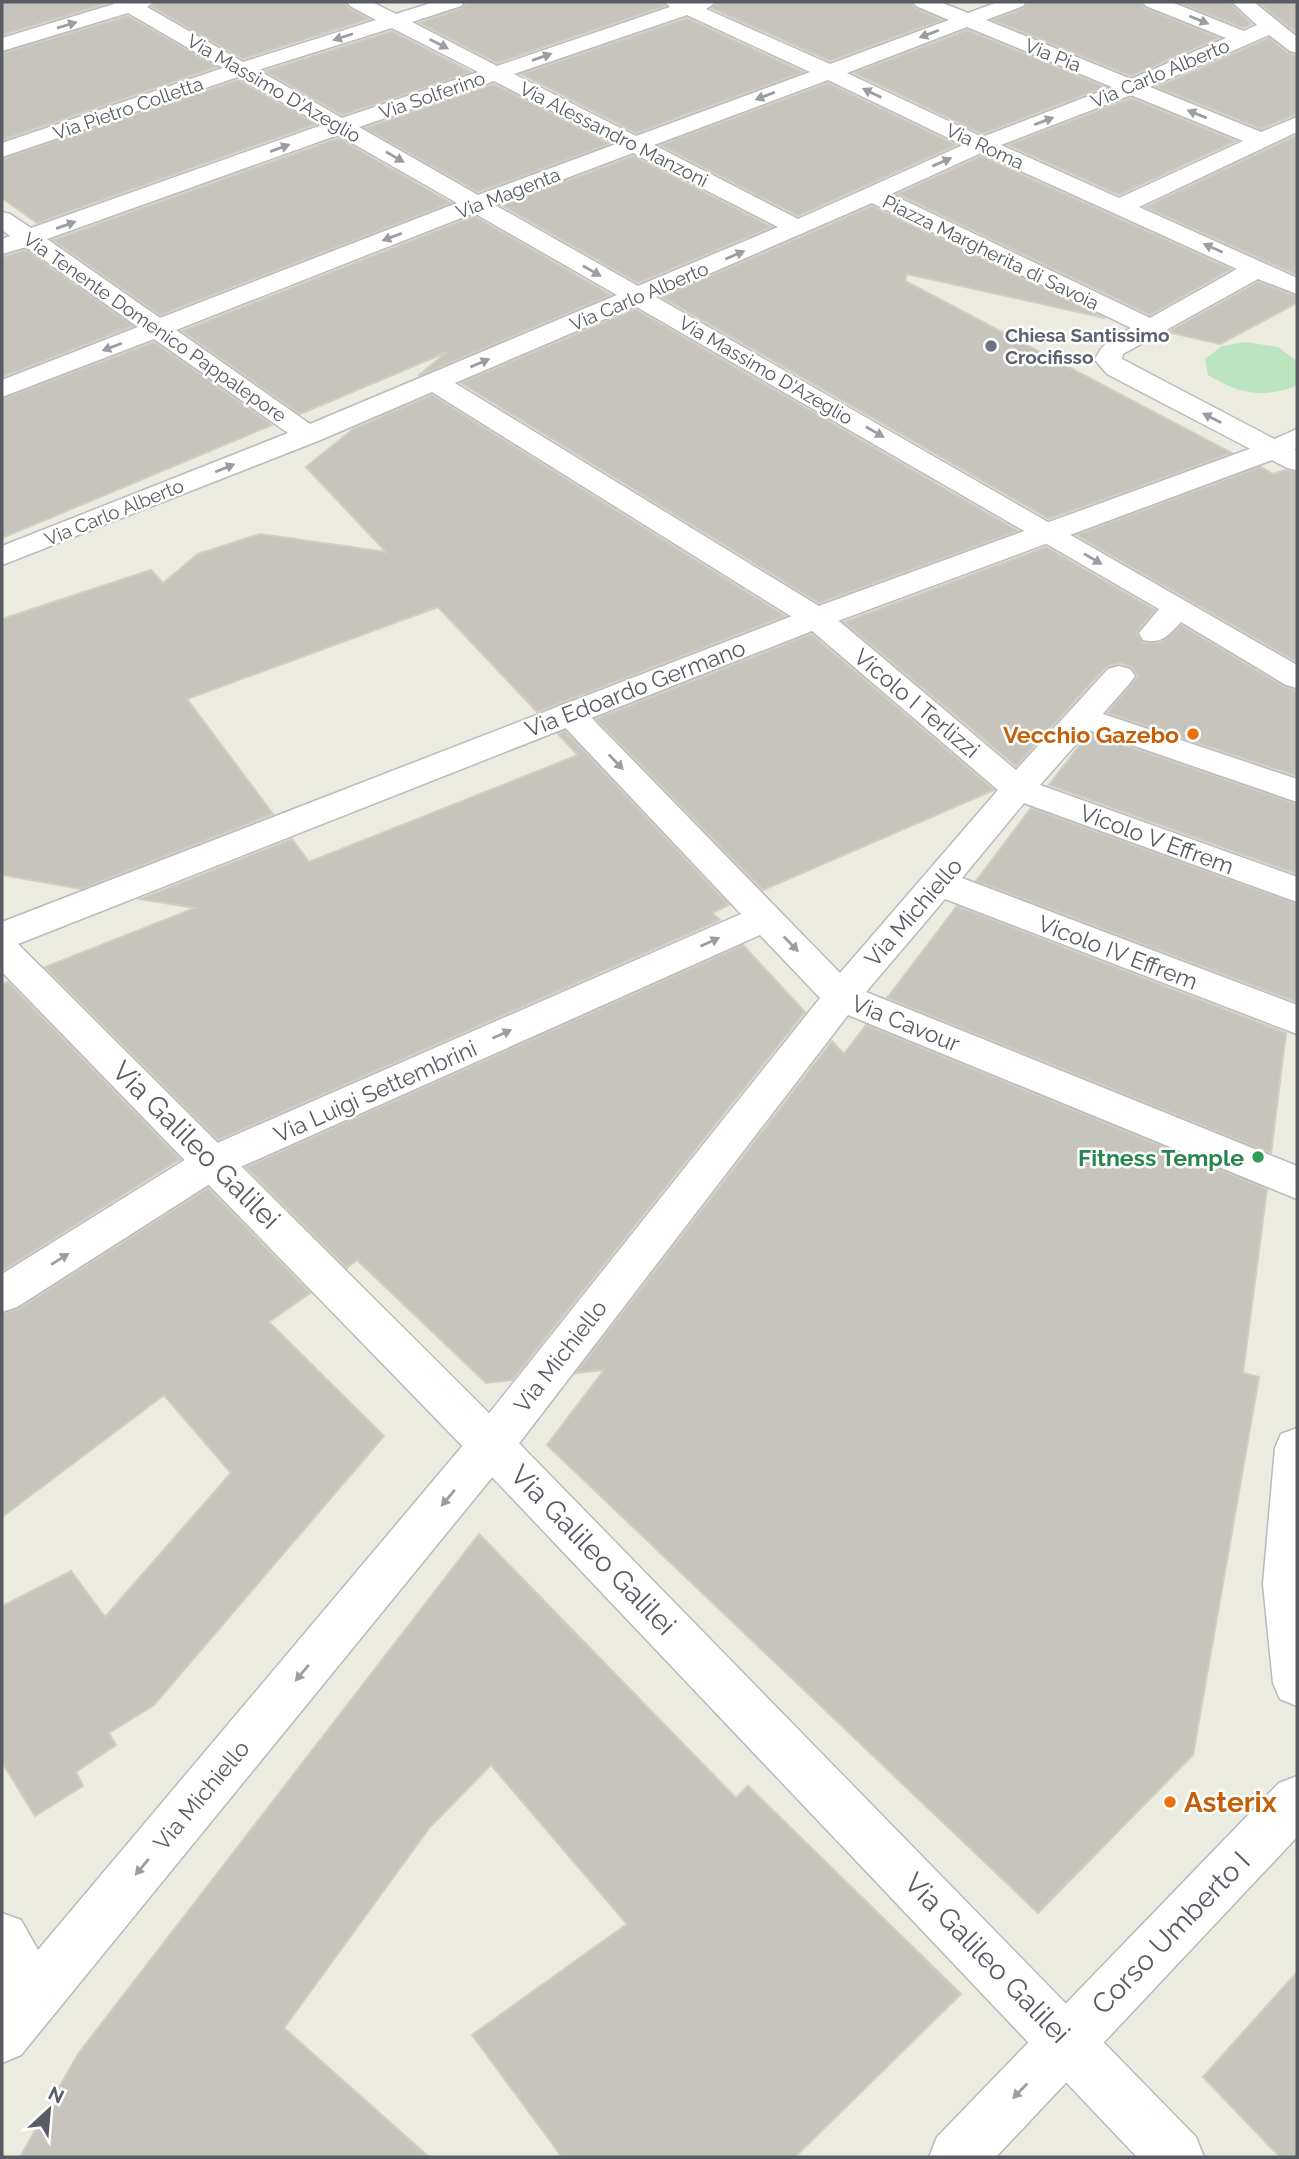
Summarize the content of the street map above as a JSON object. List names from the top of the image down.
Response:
{
  "streets": {
    "street": [
      "Via Pia",
      "Via Carlo Alberto",
      "Via Massimo D'Azeglio",
      "Via Solferino",
      "Via Pietro Colletta",
      "Via Alessandro Manzoni",
      "Via Roma",
      "Via Magenta",
      "Piazza Margherita di Savoia",
      "Via Tenente Domenico Pappalepore",
      "Via Edoardo Germano",
      "Vicolo I Terlizzi",
      "Vicolo V Effrem",
      "Via Michiello",
      "Vicolo IV Effrem",
      "Via Cavour",
      "Via Luigi Settembrini",
      "Via Galileo Galilei",
      "Corso Umberto I"
    ]
  },
  "crossings": [
    ["Via Pia", "Via Carlo Alberto"],
    ["Via Pia", "Via Magenta"],
    ["Via Carlo Alberto", "Via Massimo D'Azeglio"],
    ["Via Carlo Alberto", "Via Alessandro Manzoni"],
    ["Via Carlo Alberto", "Via Roma"],
    ["Via Carlo Alberto", "Piazza Margherita di Savoia"],
    ["Via Carlo Alberto", "Via Tenente Domenico Pappalepore"],
    ["Via Carlo Alberto", "Vicolo I Terlizzi"],
    ["Via Massimo D'Azeglio", "Via Solferino"],
    ["Via Massimo D'Azeglio", "Via Pietro Colletta"],
    ["Via Massimo D'Azeglio", "Via Magenta"],
    ["Via Massimo D'Azeglio", "Via Edoardo Germano"],
    ["Via Solferino", "Via Alessandro Manzoni"],
    ["Via Solferino", "Via Roma"],
    ["Via Solferino", "Via Tenente Domenico Pappalepore"],
    ["Via Pietro Colletta", "Via Alessandro Manzoni"],
    ["Via Alessandro Manzoni", "Via Magenta"],
    ["Via Roma", "Via Magenta"],
    ["Via Magenta", "Via Tenente Domenico Pappalepore"],
    ["Via Edoardo Germano", "Vicolo I Terlizzi"],
    ["Via Edoardo Germano", "Via Cavour"],
    ["Vicolo I Terlizzi", "Vicolo V Effrem"],
    ["Vicolo I Terlizzi", "Via Michiello"],
    ["Vicolo V Effrem", "Via Michiello"],
    ["Via Michiello", "Vicolo IV Effrem"],
    ["Via Michiello", "Via Cavour"],
    ["Via Michiello", "Via Galileo Galilei"],
    ["Via Cavour", "Via Luigi Settembrini"],
    ["Via Luigi Settembrini", "Via Galileo Galilei"],
    ["Via Galileo Galilei", "Corso Umberto I"]
  ],
  "one_way": [
    "Via Carlo Alberto",
    "Via Massimo D'Azeglio",
    "Via Solferino",
    "Via Magenta",
    "Via Michiello",
    "Via Cavour",
    "Via Luigi Settembrini"
  ],
  "places": [
    "Chiesa Santissimo Crocifisso",
    "Vecchio Gazebo",
    "Fitness Temple",
    "Asterix"
  ],
  "north": "top right"
}
